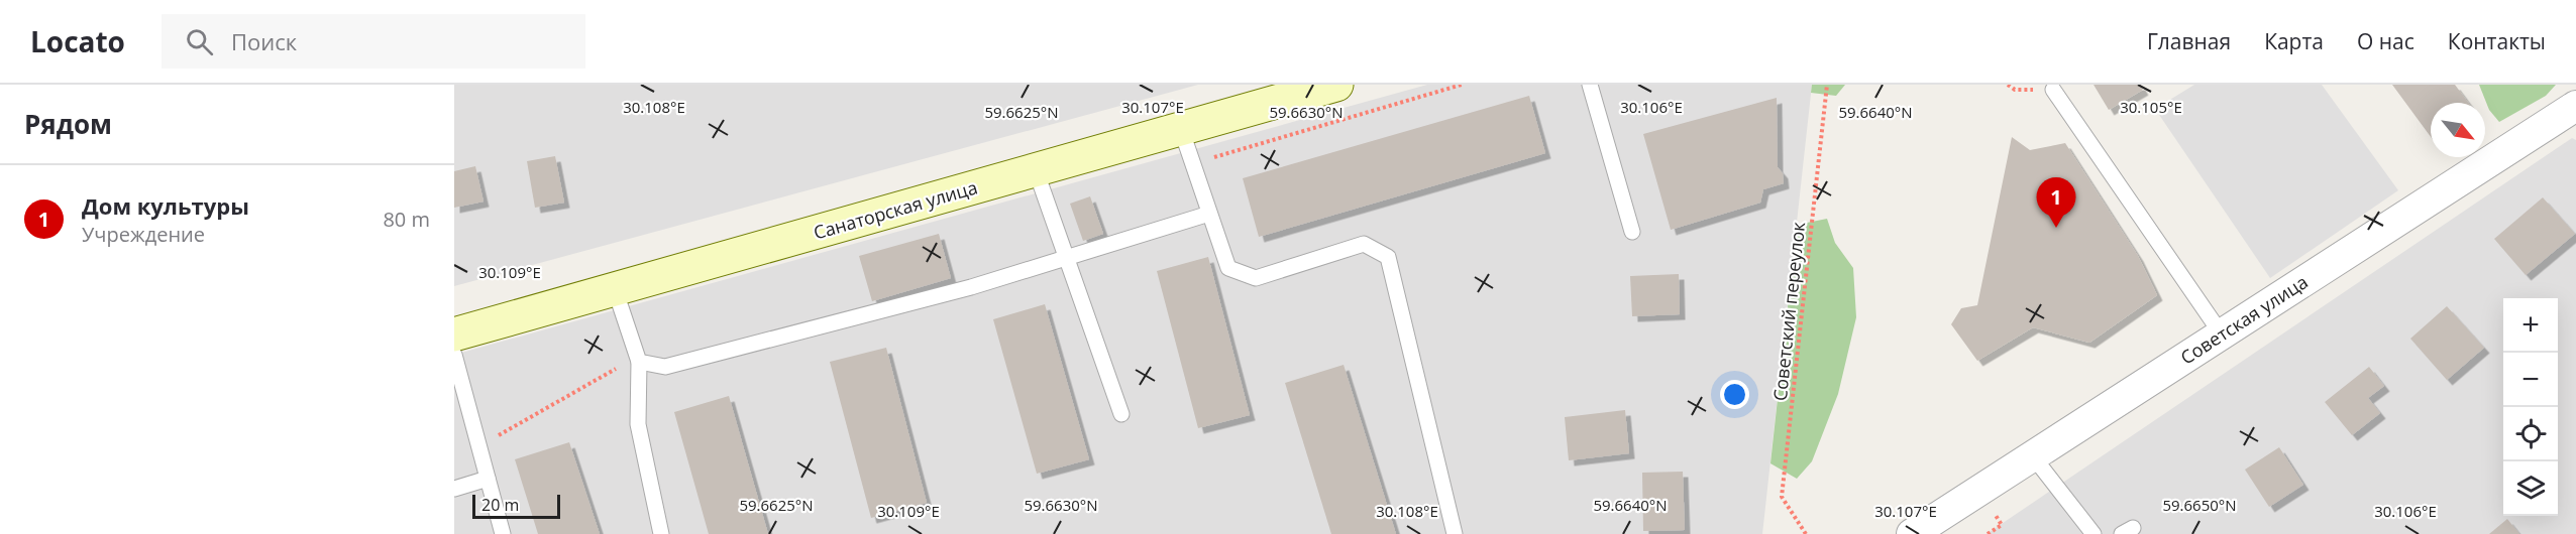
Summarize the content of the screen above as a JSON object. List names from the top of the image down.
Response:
{
  "streets": {
    "street": ["Санаторская улица", "Советская улица"],
    "path": ["Советский переулок"]
  },
  "scale_bar": "20 m",
  "north": "bottom right",
  "page": {
    "header": "Locato",
    "search": "Поиск",
    "nav": [
      "Главная",
      "Карта",
      "О нас",
      "Контакты"
    ],
    "heading": "Рядом",
    "list": [
      {
        "mark": "1",
        "name": "Дом культуры",
        "note": "Учреждение",
        "value": "80 m"
      }
    ],
    "pins": "1",
    "map_buttons": ["+", "−"],
    "scale": "20 m"
  },
  "coordinates": [
    "30.105°E",
    "30.108°E",
    "30.107°E",
    "30.106°E",
    "59.6625°N",
    "59.6630°N",
    "59.6640°N",
    "30.109°E",
    "59.6650°N"
  ]
}
